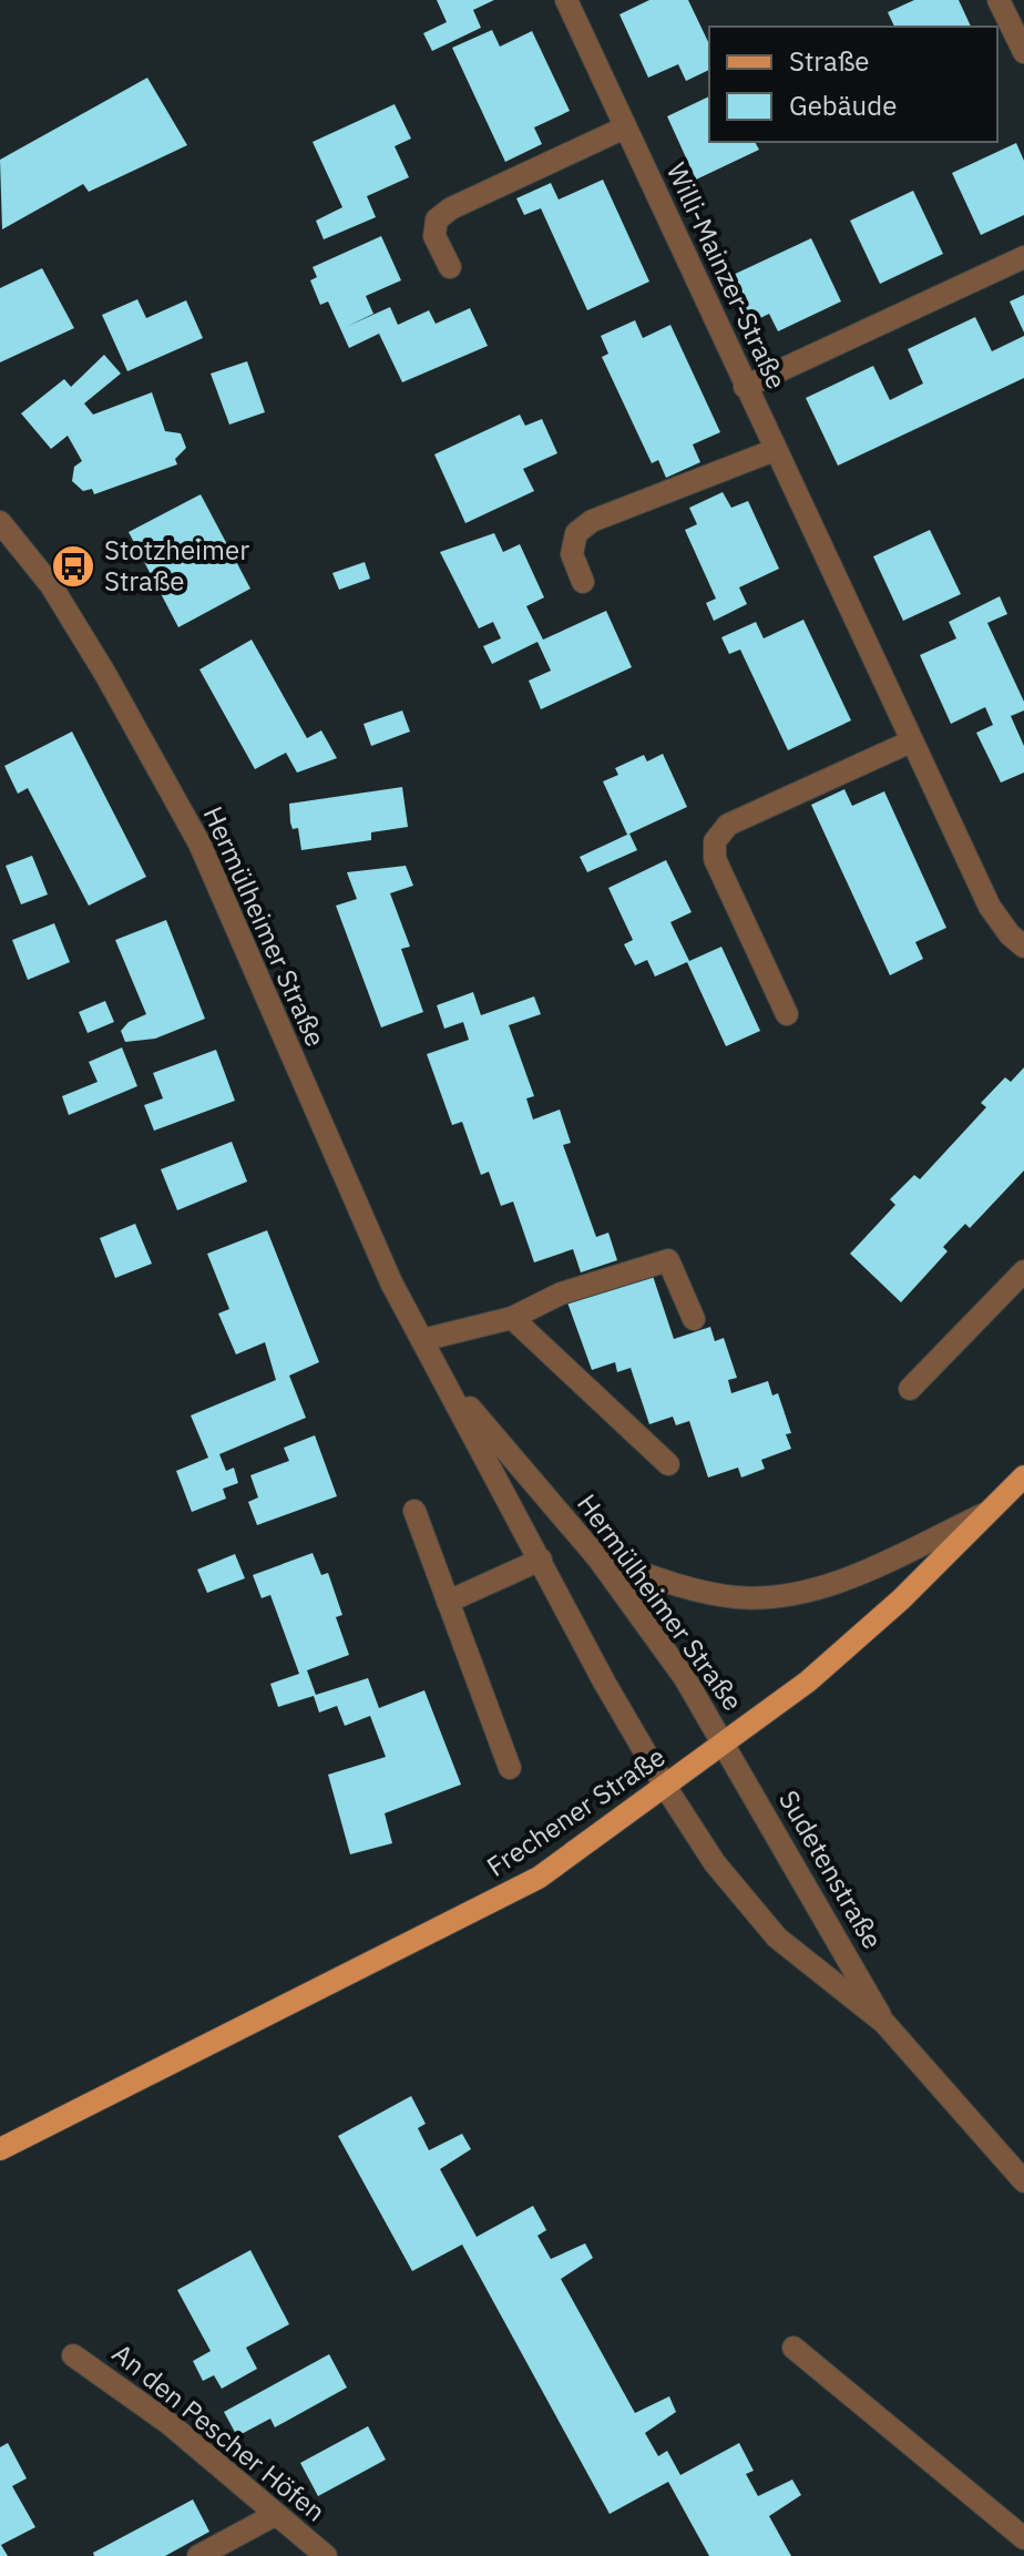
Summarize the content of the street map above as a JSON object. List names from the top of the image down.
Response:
{
  "streets": {
    "main road": ["Frechener Straße"],
    "street": [
      "Willi-Mainzer-Straße",
      "Hermülheimer Straße",
      "Sudetenstraße",
      "An den Pescher Höfen"
    ]
  },
  "crossings": [
    ["Hermülheimer Straße", "Frechener Straße"],
    ["Hermülheimer Straße", "Sudetenstraße"],
    ["Frechener Straße", "Sudetenstraße"]
  ],
  "places": {
    "bus stop": ["Stotzheimer Straße"]
  },
  "legend": ["Straße", "Gebäude"]
}
